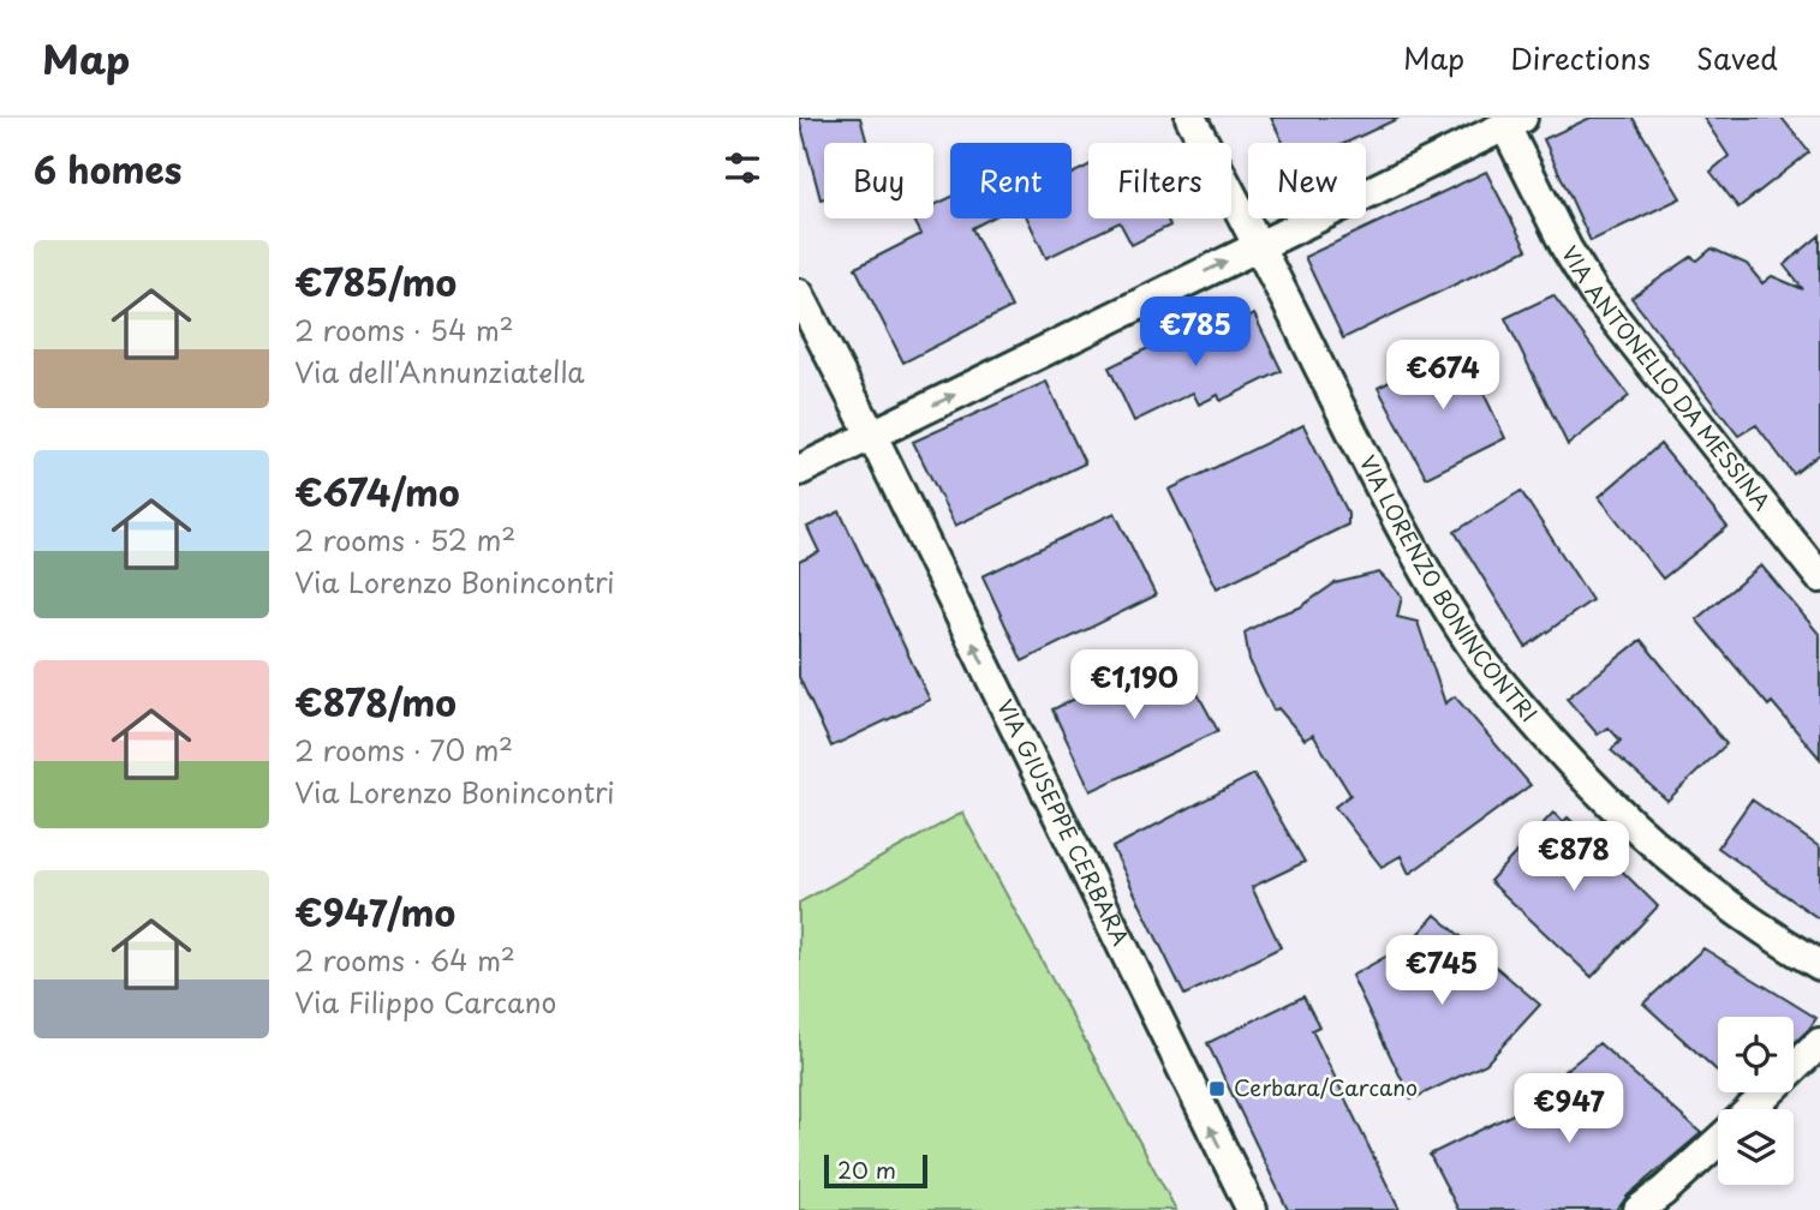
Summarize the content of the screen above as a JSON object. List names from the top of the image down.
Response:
{
  "streets": {
    "street": ["VIA ANTONELLO DA MESSINA", "VIA LORENZO BONINCONTRI", "VIA GIUSEPPE CERBARA"]
  },
  "one_way": ["VIA GIUSEPPE CERBARA"],
  "places": {
    "transit": ["Cerbara/Carcano"]
  },
  "scale_bar": "20 m",
  "page": {
    "header": "Map",
    "nav": ["Map", "Directions", "Saved"],
    "heading": "6 homes",
    "chip": [
      "Buy",
      "Rent",
      "Filters",
      "New"
    ],
    "list": [
      {
        "name": "€785/mo",
        "note": "2 rooms · 54 m² · Via dell'Annunziatella"
      },
      {
        "name": "€674/mo",
        "note": "2 rooms · 52 m² · Via Lorenzo Bonincontri"
      },
      {
        "name": "€878/mo",
        "note": "2 rooms · 70 m² · Via Lorenzo Bonincontri"
      },
      {
        "name": "€947/mo",
        "note": "2 rooms · 64 m² · Via Filippo Carcano"
      }
    ],
    "price": [
      "€785",
      "€674",
      "€1,190",
      "€878",
      "€745",
      "€947"
    ],
    "scale": "20 m"
  }
}
